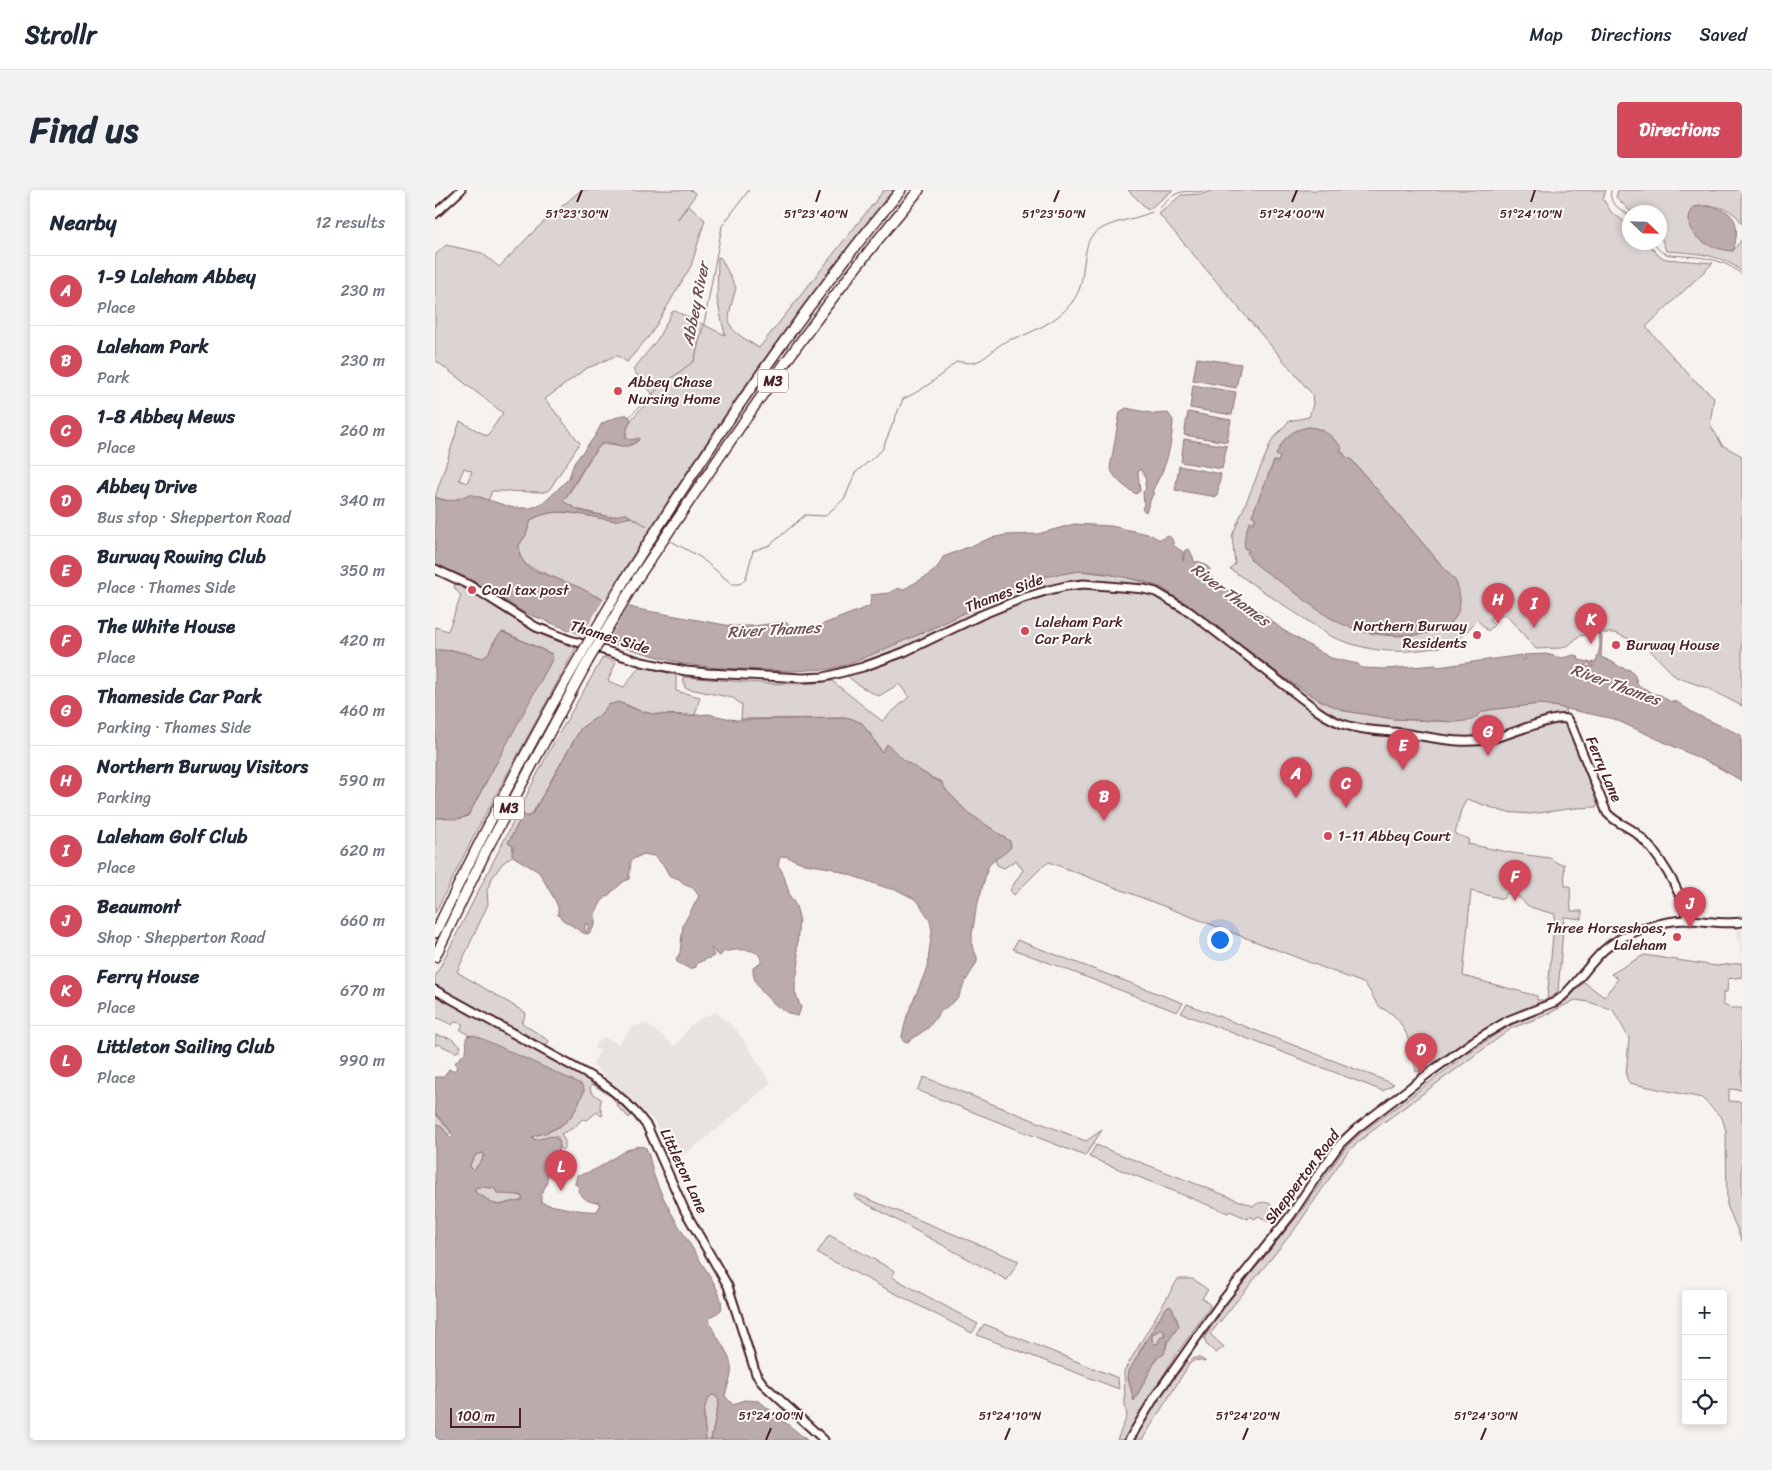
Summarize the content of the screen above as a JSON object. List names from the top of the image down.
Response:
{
  "streets": {
    "highway": ["M3"],
    "street": [
      "Thames Side",
      "Ferry Lane",
      "Littleton Lane",
      "Shepperton Road"
    ]
  },
  "crossings": [
    ["Thames Side", "Ferry Lane"],
    ["Ferry Lane", "Shepperton Road"]
  ],
  "water": ["Abbey River", "River Thames"],
  "places": [
    "Abbey Chase Nursing Home",
    "Coal tax post",
    "Laleham Park Car Park",
    "Northern Burway Residents",
    "Burway House",
    "1-11 Abbey Court",
    "Three Horseshoes, Laleham"
  ],
  "scale_bar": "100 m",
  "north": "bottom right",
  "page": {
    "header": "Strollr",
    "nav": ["Map", "Directions", "Saved"],
    "title": "Find us",
    "buttons": "Directions",
    "heading": ["Nearby", "12 results"],
    "list": [
      {
        "mark": "A",
        "name": "1-9 Laleham Abbey",
        "note": "Place",
        "value": "230 m"
      },
      {
        "mark": "B",
        "name": "Laleham Park",
        "note": "Park",
        "value": "230 m"
      },
      {
        "mark": "C",
        "name": "1-8 Abbey Mews",
        "note": "Place",
        "value": "260 m"
      },
      {
        "mark": "D",
        "name": "Abbey Drive",
        "note": "Bus stop · Shepperton Road",
        "value": "340 m"
      },
      {
        "mark": "E",
        "name": "Burway Rowing Club",
        "note": "Place · Thames Side",
        "value": "350 m"
      },
      {
        "mark": "F",
        "name": "The White House",
        "note": "Place",
        "value": "420 m"
      },
      {
        "mark": "G",
        "name": "Thameside Car Park",
        "note": "Parking · Thames Side",
        "value": "460 m"
      },
      {
        "mark": "H",
        "name": "Northern Burway Visitors",
        "note": "Parking",
        "value": "590 m"
      },
      {
        "mark": "I",
        "name": "Laleham Golf Club",
        "note": "Place",
        "value": "620 m"
      },
      {
        "mark": "J",
        "name": "Beaumont",
        "note": "Shop · Shepperton Road",
        "value": "660 m"
      },
      {
        "mark": "K",
        "name": "Ferry House",
        "note": "Place",
        "value": "670 m"
      },
      {
        "mark": "L",
        "name": "Littleton Sailing Club",
        "note": "Place",
        "value": "990 m"
      }
    ],
    "pins": [
      "H",
      "I",
      "K",
      "G",
      "E",
      "A",
      "C",
      "B",
      "F",
      "J",
      "D",
      "L"
    ],
    "map_buttons": ["+", "−"],
    "scale": "100 m"
  },
  "coordinates": [
    "51°23'30\"N",
    "51°23'40\"N",
    "51°23'50\"N",
    "51°24'00\"N",
    "51°24'10\"N",
    "51°24'20\"N",
    "51°24'30\"N"
  ]
}
